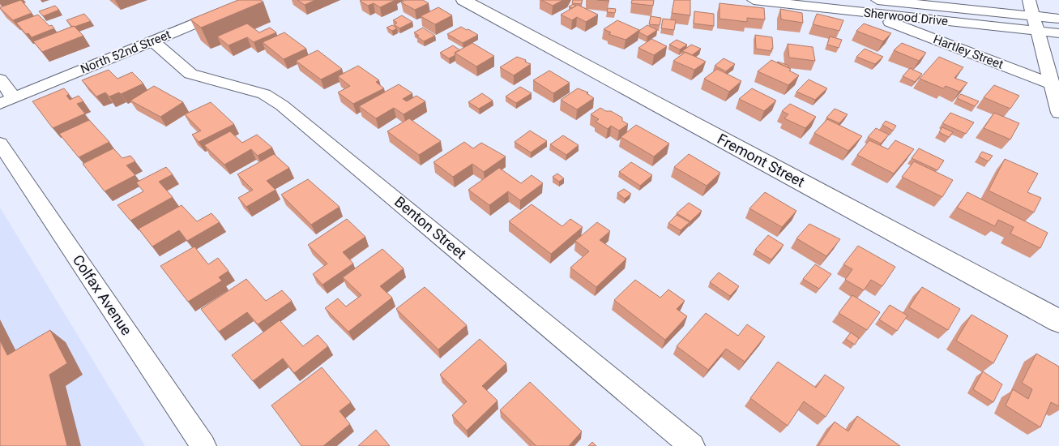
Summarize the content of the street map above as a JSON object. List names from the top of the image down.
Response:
{
  "streets": {
    "street": [
      "Sherwood Drive",
      "North 52nd Street",
      "Hartley Street",
      "Fremont Street",
      "Benton Street",
      "Colfax Avenue"
    ]
  },
  "crossings": [
    ["Sherwood Drive", "Hartley Street"],
    ["North 52nd Street", "Benton Street"]
  ]
}
